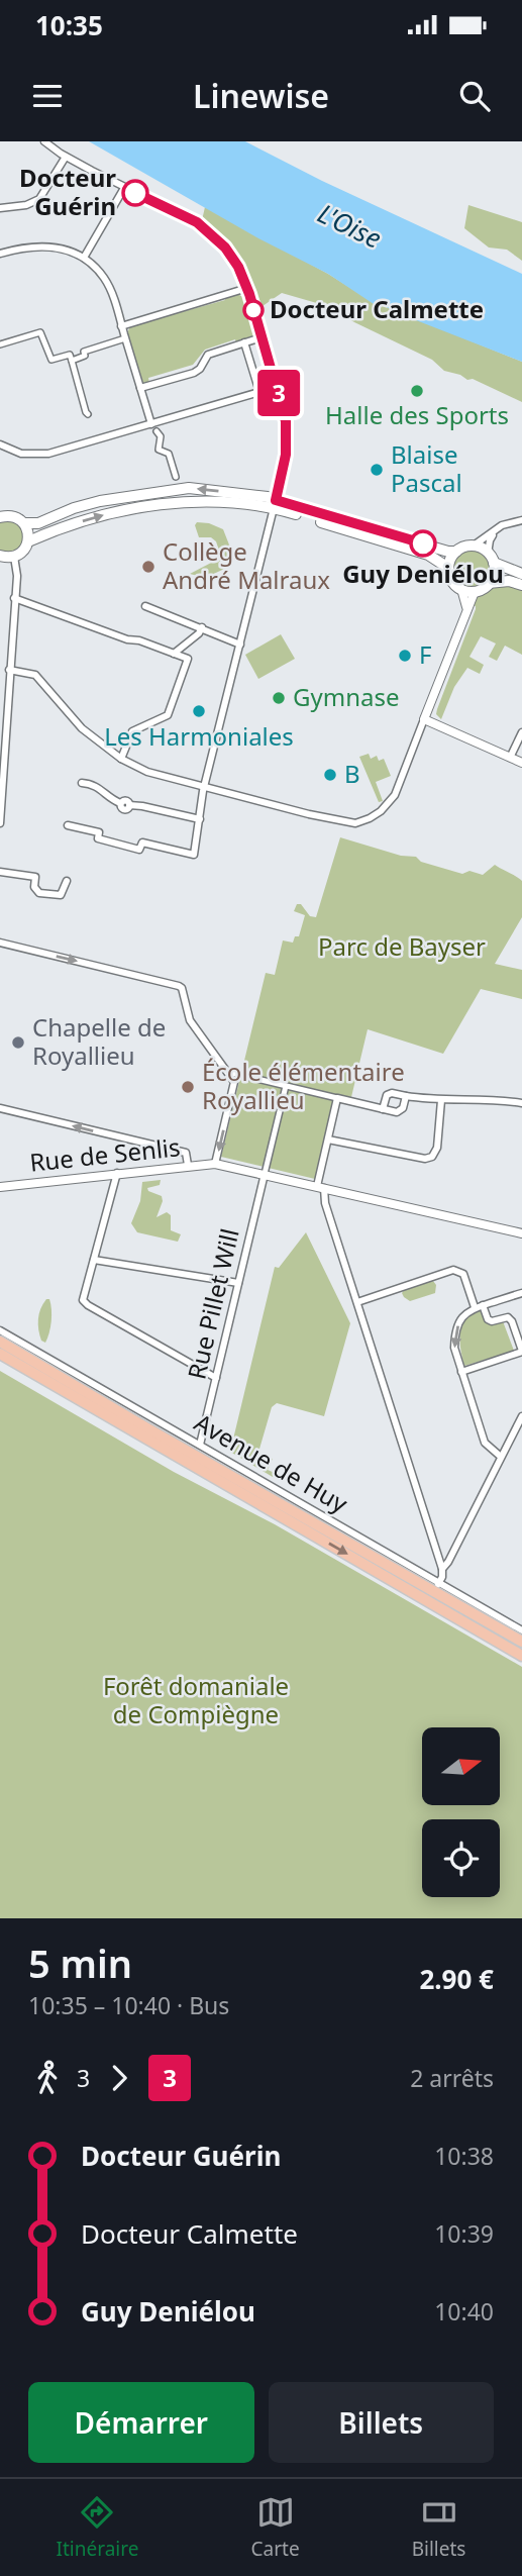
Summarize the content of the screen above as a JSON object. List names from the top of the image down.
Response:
{
  "streets": {
    "street": ["Rue de Senlis", "Rue Pillet Will", "Avenue de Huy"]
  },
  "crossings": [
    ["Rue de Senlis", "Rue Pillet Will"],
    ["Rue Pillet Will", "Avenue de Huy"]
  ],
  "water": ["L'Oise"],
  "parks": ["Parc de Bayser", "Forêt domaniale de Compiègne"],
  "places": [
    "Docteur Guérin",
    "Docteur Calmette",
    "Halle des Sports",
    "Blaise Pascal",
    "Guy Deniélou",
    "Collège André Malraux",
    "F",
    "Gymnase",
    "Les Harmoniales",
    "B",
    "Chapelle de Royallieu",
    "École élémentaire Royallieu"
  ],
  "lines": ["bus line 3"],
  "north": "right",
  "page": {
    "status": "10:35",
    "header": "Linewise",
    "on_map": "3",
    "heading": ["5 min", "10:35 – 10:40 · Bus", "2.90 €"],
    "legs": ["3", "3", "2 arrêts"],
    "list": [
      {
        "name": "Docteur Guérin",
        "value": "10:38"
      },
      {
        "name": "Docteur Calmette",
        "value": "10:39"
      },
      {
        "name": "Guy Deniélou",
        "value": "10:40"
      }
    ],
    "buttons": ["Démarrer", "Billets"],
    "tabs": ["Itinéraire", "Carte", "Billets"]
  }
}
